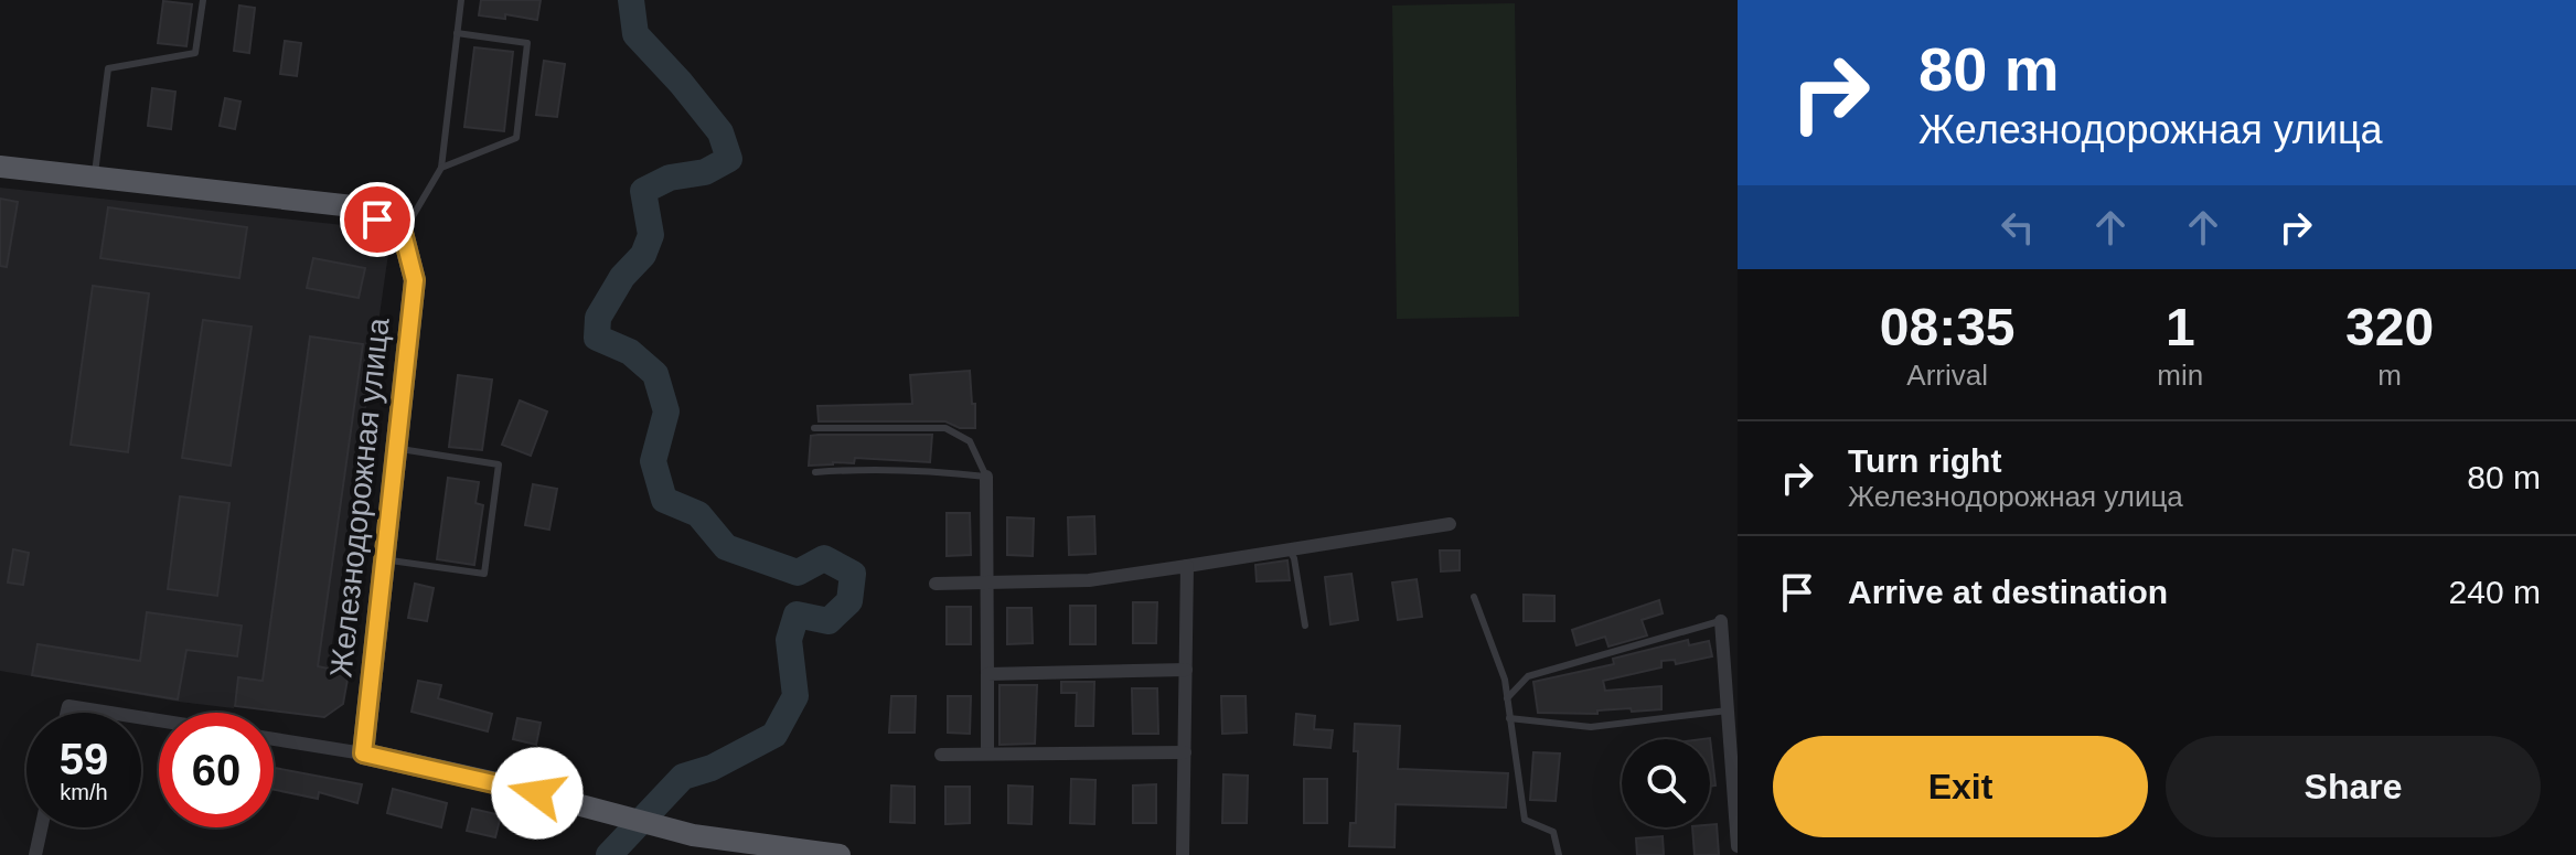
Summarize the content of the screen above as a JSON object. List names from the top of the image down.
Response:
{
  "streets": {
    "main road": ["Железнодорожная улица"]
  },
  "page": {
    "turn": ["80 m", "Железнодорожная улица"],
    "eta": [
      "08:35",
      "Arrival",
      "1",
      "min",
      "320",
      "m"
    ],
    "list": [
      {
        "name": "Turn right",
        "note": "Железнодорожная улица",
        "value": "80 m"
      },
      {
        "name": "Arrive at destination",
        "value": "240 m"
      }
    ],
    "speed": "59 km/h",
    "limit": "60",
    "buttons": ["Exit", "Share"]
  }
}
